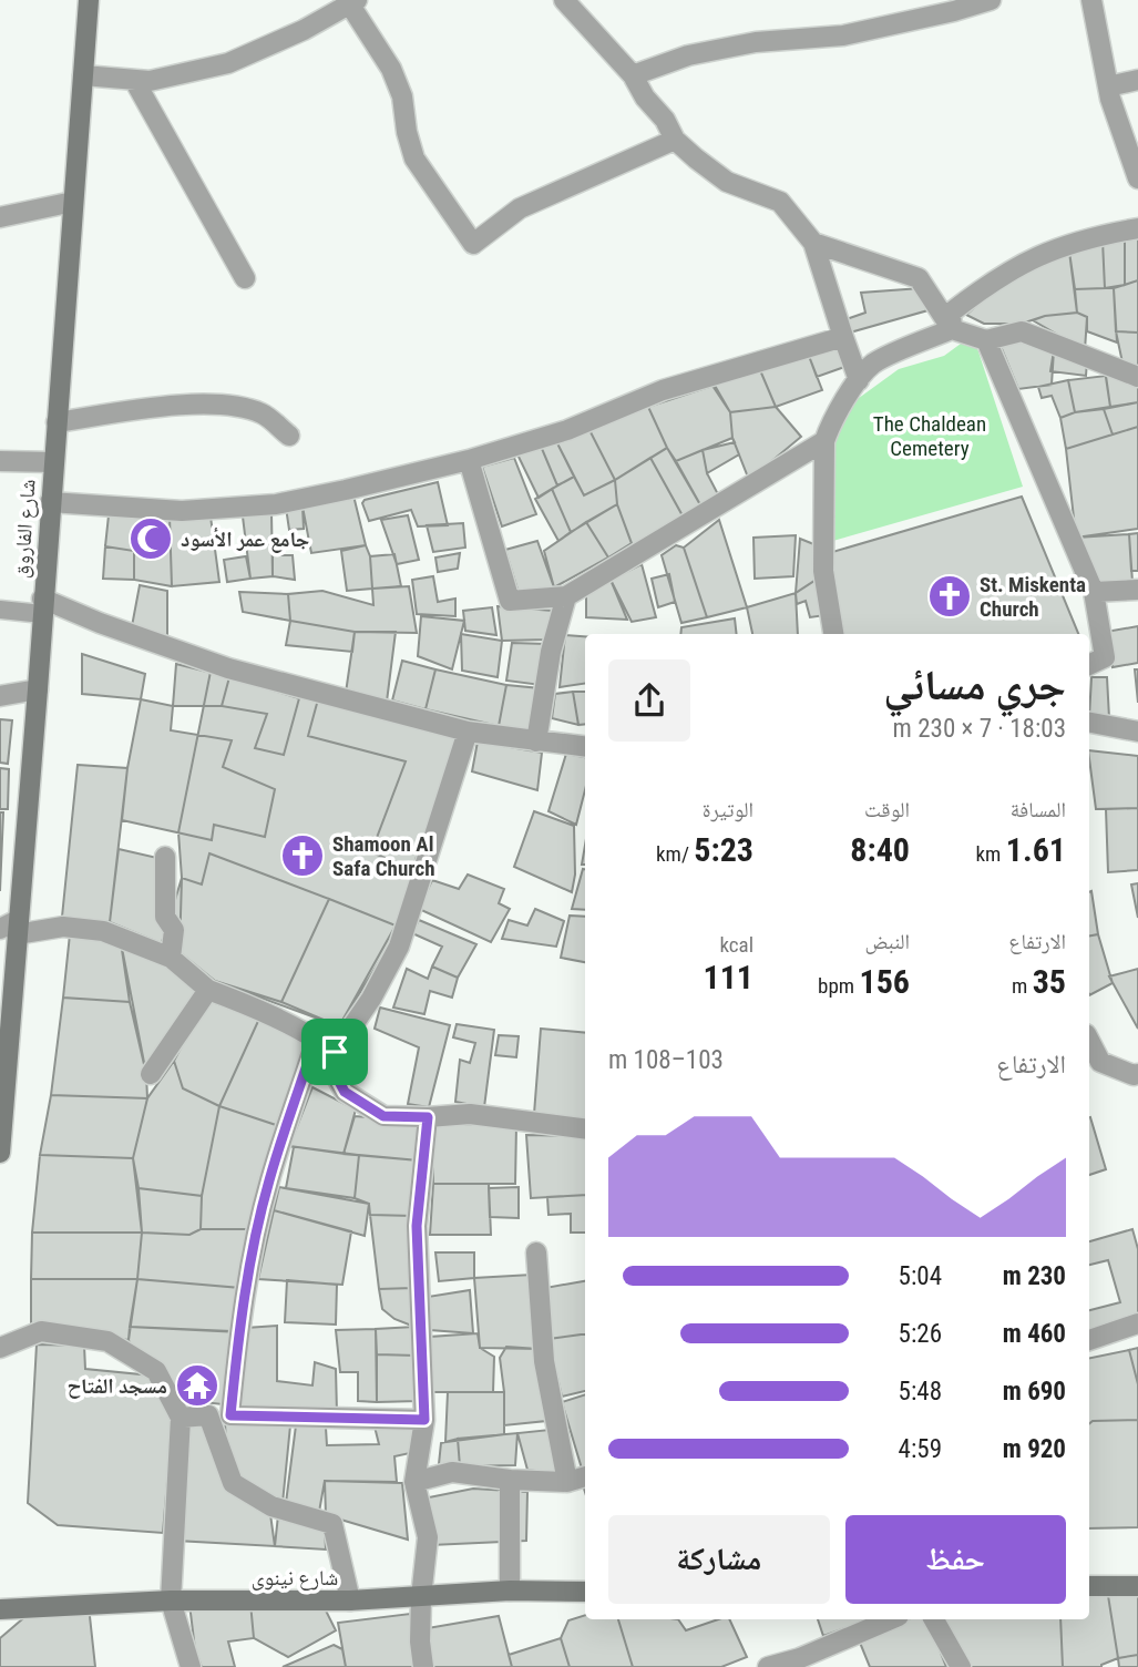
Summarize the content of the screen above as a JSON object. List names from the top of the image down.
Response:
{
  "streets": {
    "main road": ["شارع الفاروق", "شارع نينوى"]
  },
  "parks": ["The Chaldean Cemetery"],
  "places": {
    "mosque": ["جامع عمر الأسود"],
    "church": ["St. Miskenta Church", "Shamoon Al Safa Church"],
    "temple": ["مسجد الفتاح"]
  },
  "page": {
    "heading": ["جري مسائي", "18:03 · 7 × 230 m"],
    "stats": [
      ["المسافة", "1.61 km"],
      ["الوقت", "8:40"],
      ["الوتيرة", "5:23 /km"],
      ["الارتفاع", "35 m"],
      ["النبض", "156 bpm"],
      ["kcal", "111"]
    ],
    "chart": ["الارتفاع", "103–108 m"],
    "list": [
      {
        "name": "230 m",
        "note": "5:04"
      },
      {
        "name": "460 m",
        "note": "5:26"
      },
      {
        "name": "690 m",
        "note": "5:48"
      },
      {
        "name": "920 m",
        "note": "4:59"
      }
    ],
    "buttons": ["حفظ", "مشاركة"]
  }
}
